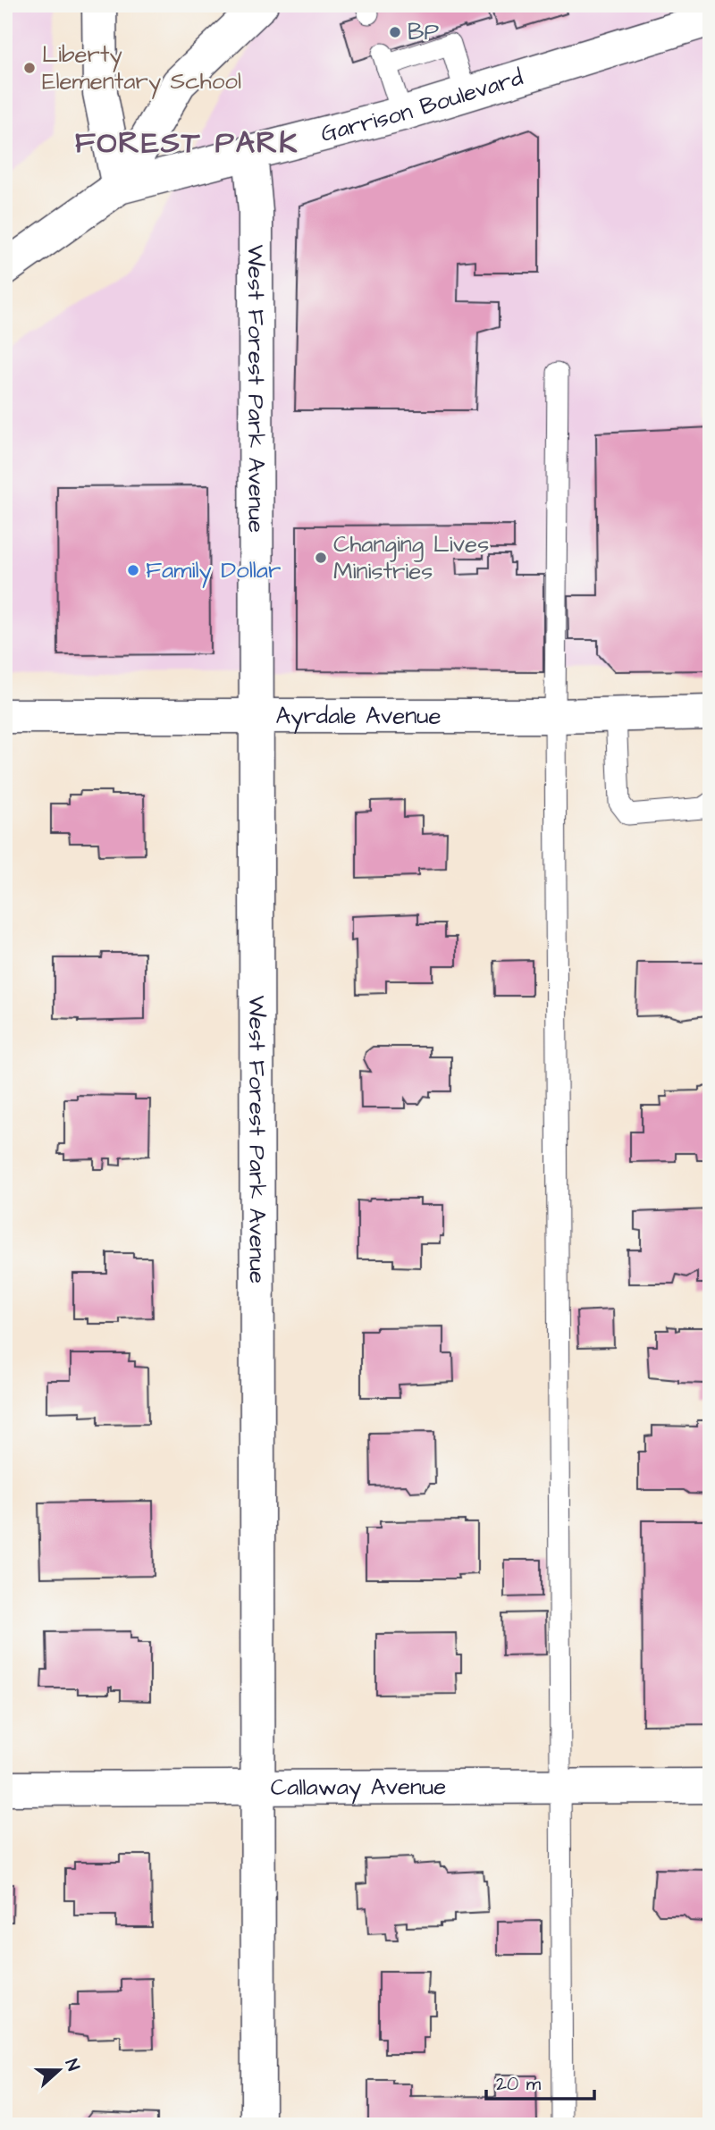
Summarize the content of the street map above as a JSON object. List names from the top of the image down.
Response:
{
  "streets": {
    "street": [
      "Garrison Boulevard",
      "West Forest Park Avenue",
      "Ayrdale Avenue",
      "Callaway Avenue"
    ]
  },
  "crossings": [
    ["Garrison Boulevard", "West Forest Park Avenue"],
    ["West Forest Park Avenue", "Ayrdale Avenue"],
    ["West Forest Park Avenue", "Callaway Avenue"]
  ],
  "districts": ["FOREST PARK"],
  "places": [
    "BP",
    "Liberty Elementary School",
    "Changing Lives Ministries",
    "Family Dollar"
  ],
  "scale_bar": "20 m",
  "north": "right"
}
